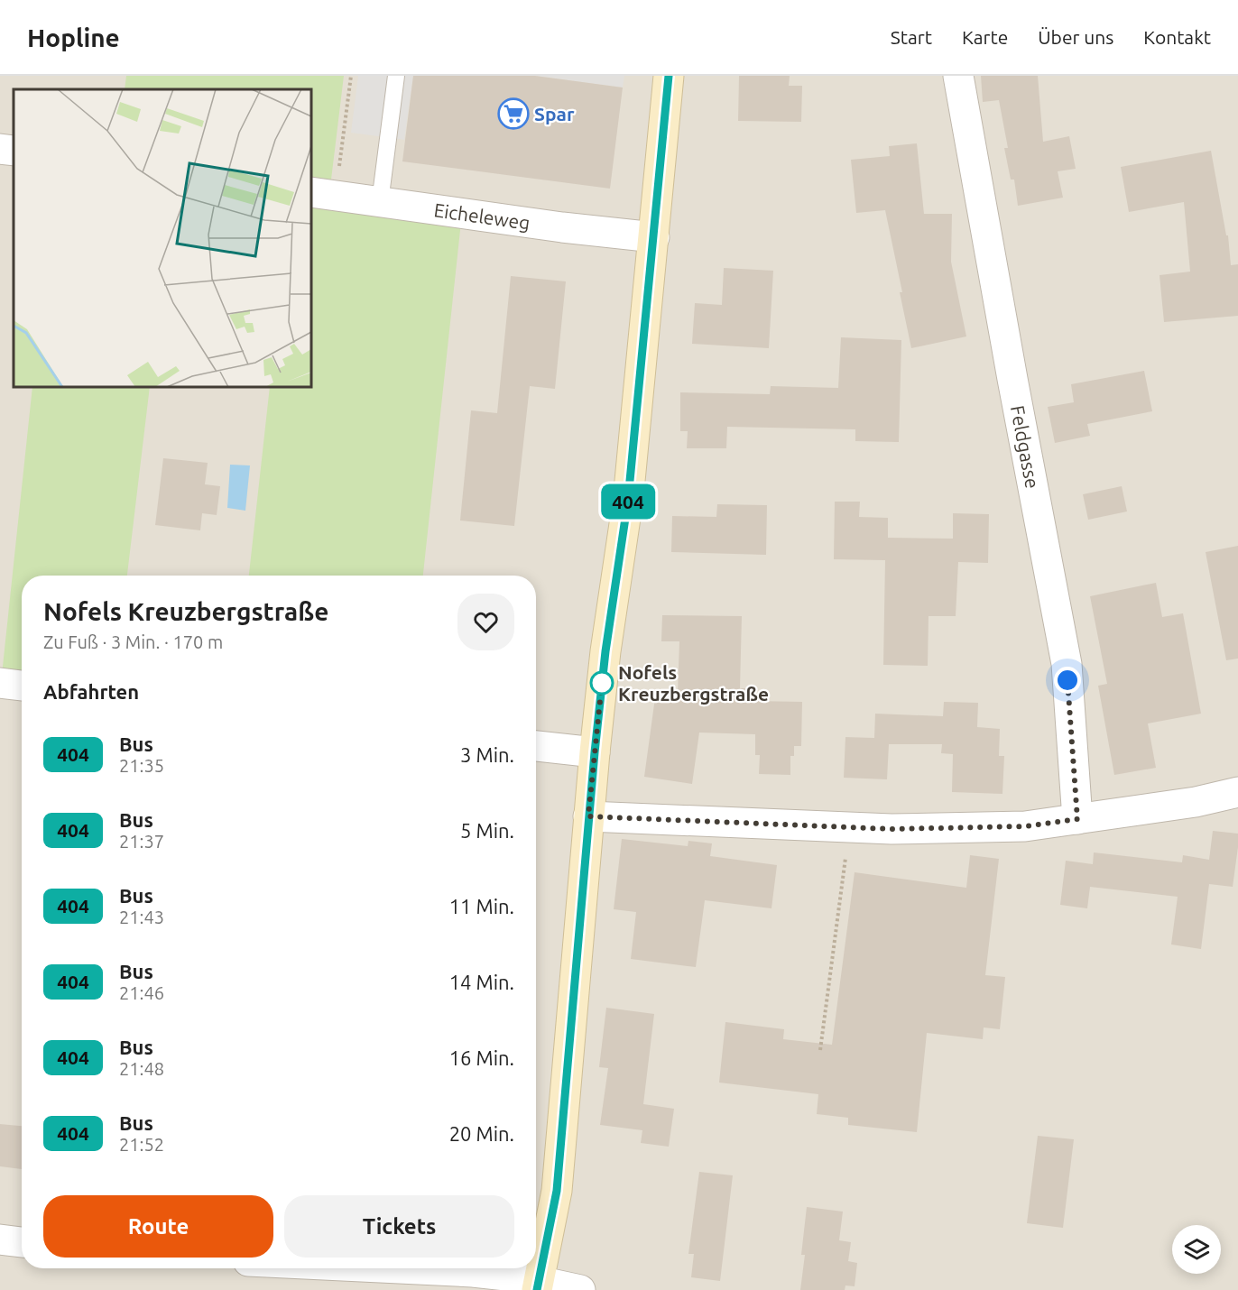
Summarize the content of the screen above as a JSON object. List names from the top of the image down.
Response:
{
  "streets": {
    "street": ["Eicheleweg", "Feldgasse"]
  },
  "places": {
    "supermarket": ["Spar"],
    "other": ["Nofels Kreuzbergstraße"]
  },
  "lines": ["bus line 404"],
  "page": {
    "header": "Hopline",
    "nav": [
      "Start",
      "Karte",
      "Über uns",
      "Kontakt"
    ],
    "on_map": "404",
    "heading": [
      ["Nofels Kreuzbergstraße", "Zu Fuß · 3 Min. · 170 m"],
      "Abfahrten"
    ],
    "list": [
      {
        "mark": "404",
        "name": "Bus",
        "note": "21:35",
        "value": "3 Min."
      },
      {
        "mark": "404",
        "name": "Bus",
        "note": "21:37",
        "value": "5 Min."
      },
      {
        "mark": "404",
        "name": "Bus",
        "note": "21:43",
        "value": "11 Min."
      },
      {
        "mark": "404",
        "name": "Bus",
        "note": "21:46",
        "value": "14 Min."
      },
      {
        "mark": "404",
        "name": "Bus",
        "note": "21:48",
        "value": "16 Min."
      },
      {
        "mark": "404",
        "name": "Bus",
        "note": "21:52",
        "value": "20 Min."
      }
    ],
    "buttons": ["Route", "Tickets"]
  }
}
